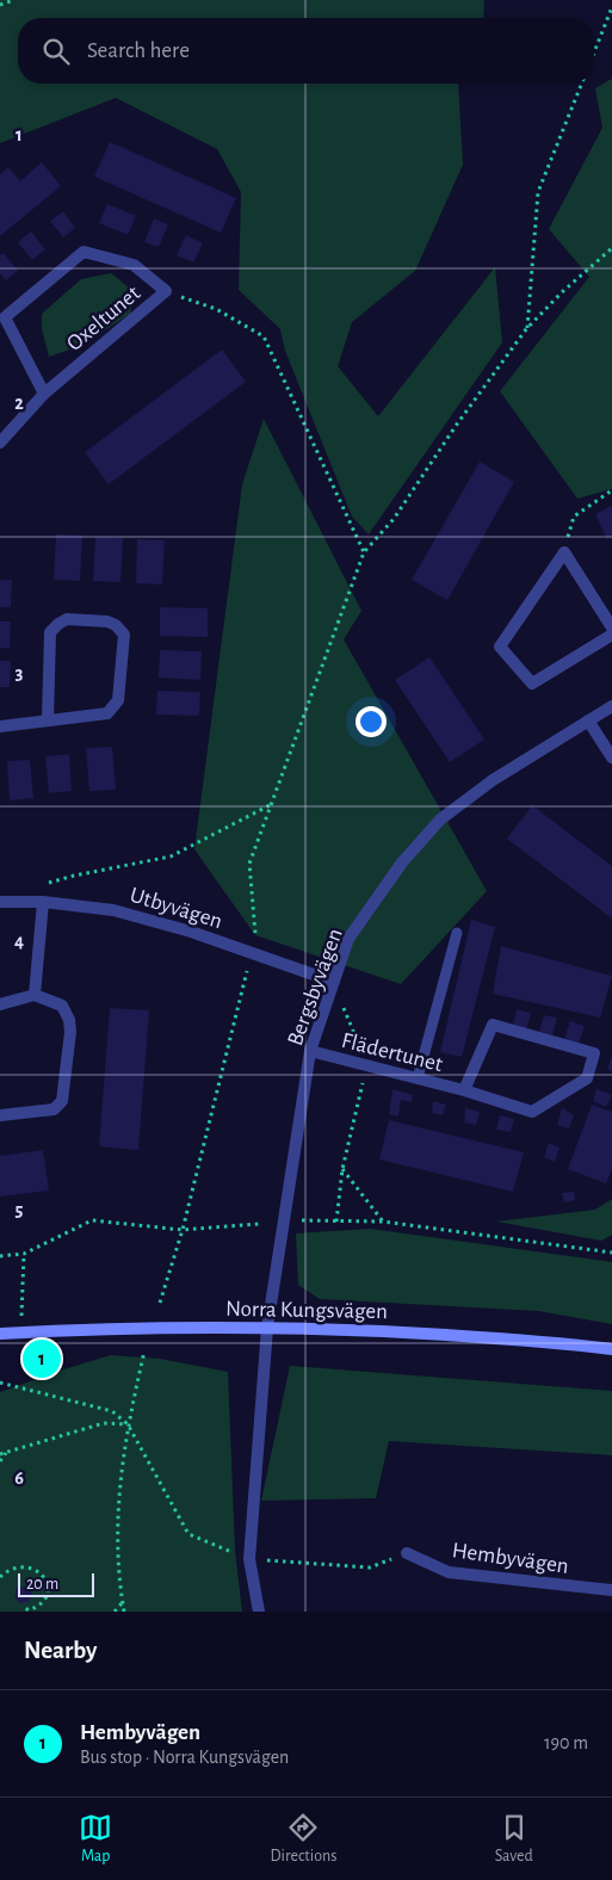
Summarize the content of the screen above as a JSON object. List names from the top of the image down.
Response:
{
  "streets": {
    "main road": ["Norra Kungsvägen"],
    "street": [
      "Oxeltunet",
      "Utbyvägen",
      "Bergsbyvägen",
      "Flädertunet",
      "Hembyvägen"
    ]
  },
  "crossings": [
    ["Utbyvägen", "Bergsbyvägen"],
    ["Bergsbyvägen", "Flädertunet"],
    ["Bergsbyvägen", "Norra Kungsvägen"]
  ],
  "scale_bar": "20 m",
  "page": {
    "search": "Search here",
    "pins": "1",
    "scale": "20 m",
    "heading": "Nearby",
    "list": [
      {
        "mark": "1",
        "name": "Hembyvägen",
        "note": "Bus stop · Norra Kungsvägen",
        "value": "190 m"
      }
    ],
    "nav": ["Map", "Directions", "Saved"]
  },
  "grid": {
    "rows": [
      "1",
      "2",
      "3",
      "4",
      "5",
      "6"
    ]
  }
}
